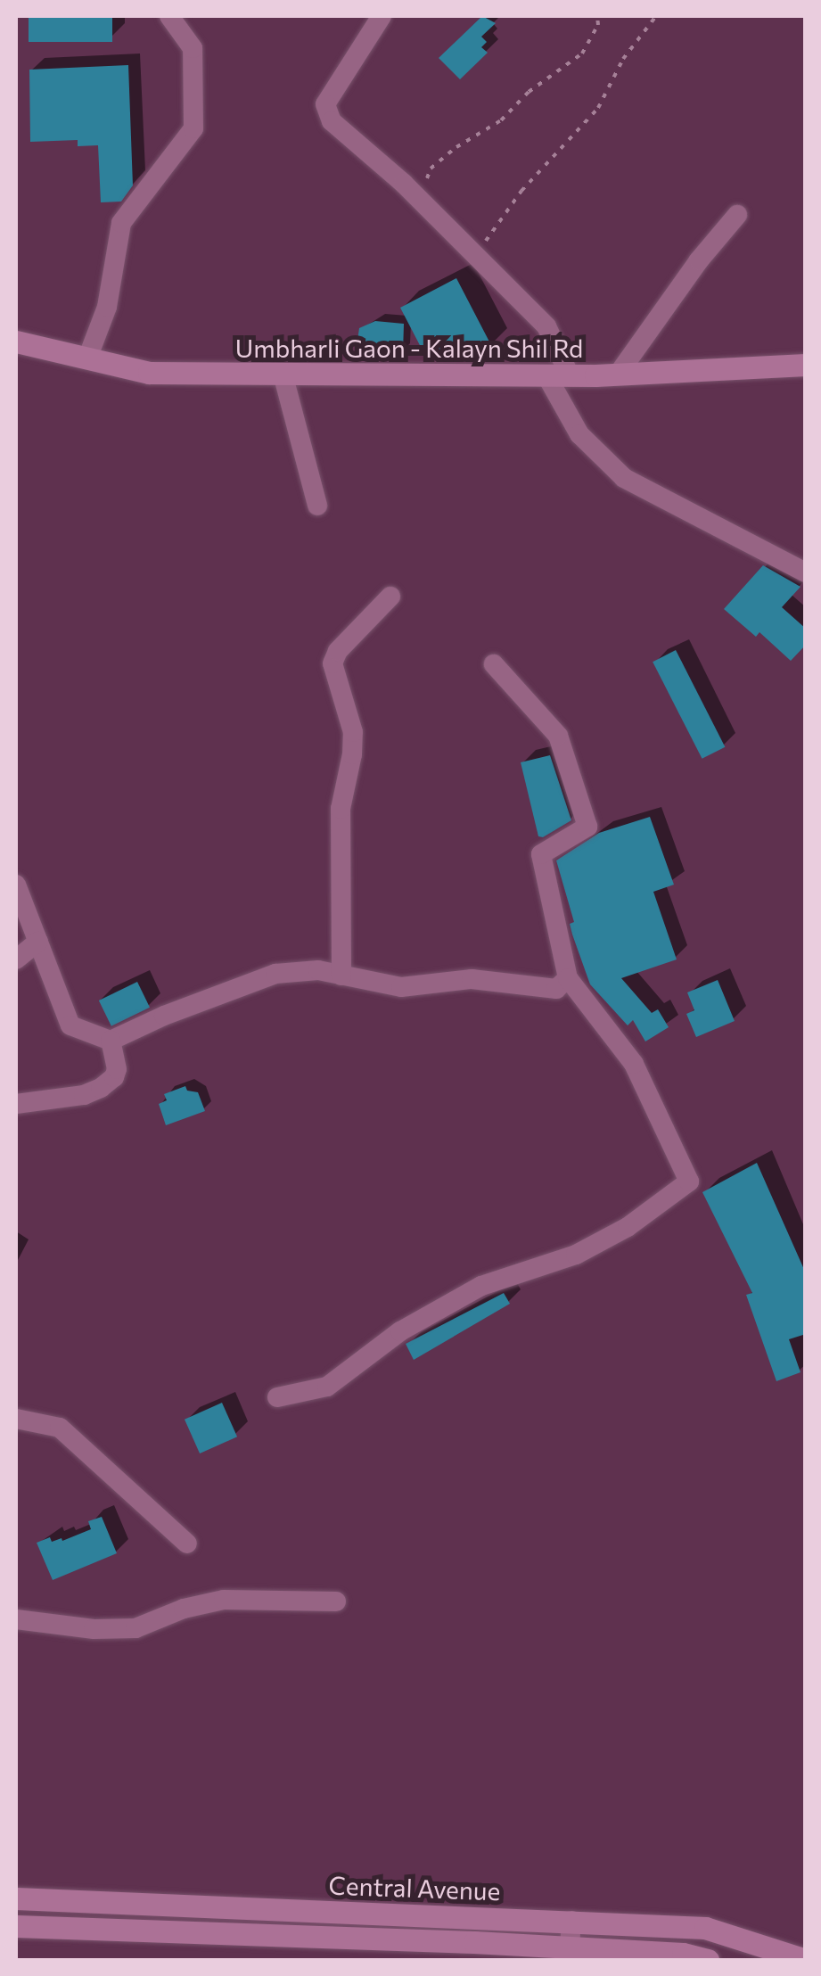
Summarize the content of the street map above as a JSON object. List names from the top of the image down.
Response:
{
  "streets": {
    "street": ["Umbharli Gaon - Kalayn Shil Rd", "Central Avenue"]
  }
}
